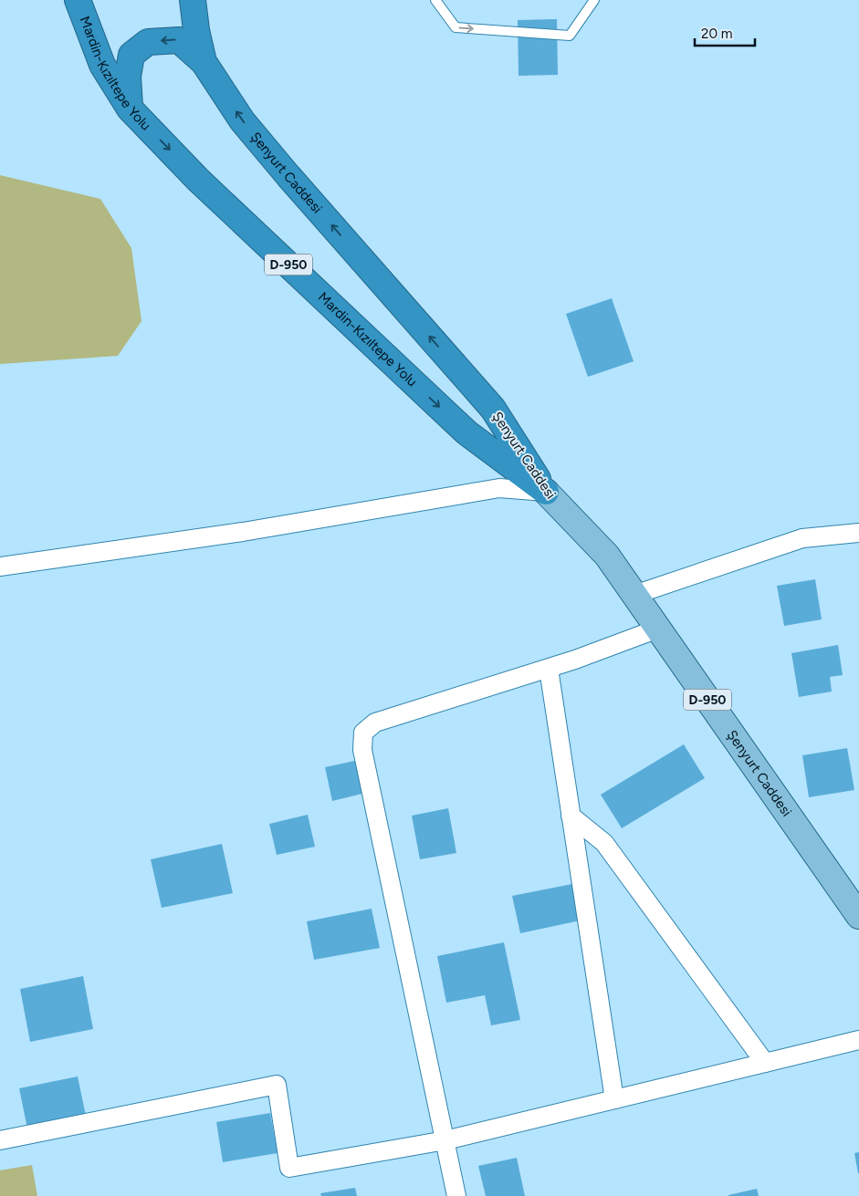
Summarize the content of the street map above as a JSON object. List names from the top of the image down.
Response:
{
  "streets": {
    "highway": ["Mardin-Kızıltepe Yolu", "Şenyurt Caddesi", "D-950"]
  },
  "crossings": [
    ["Mardin-Kızıltepe Yolu", "Şenyurt Caddesi"]
  ],
  "one_way": ["Mardin-Kızıltepe Yolu", "Şenyurt Caddesi"],
  "scale_bar": "20 m"
}
